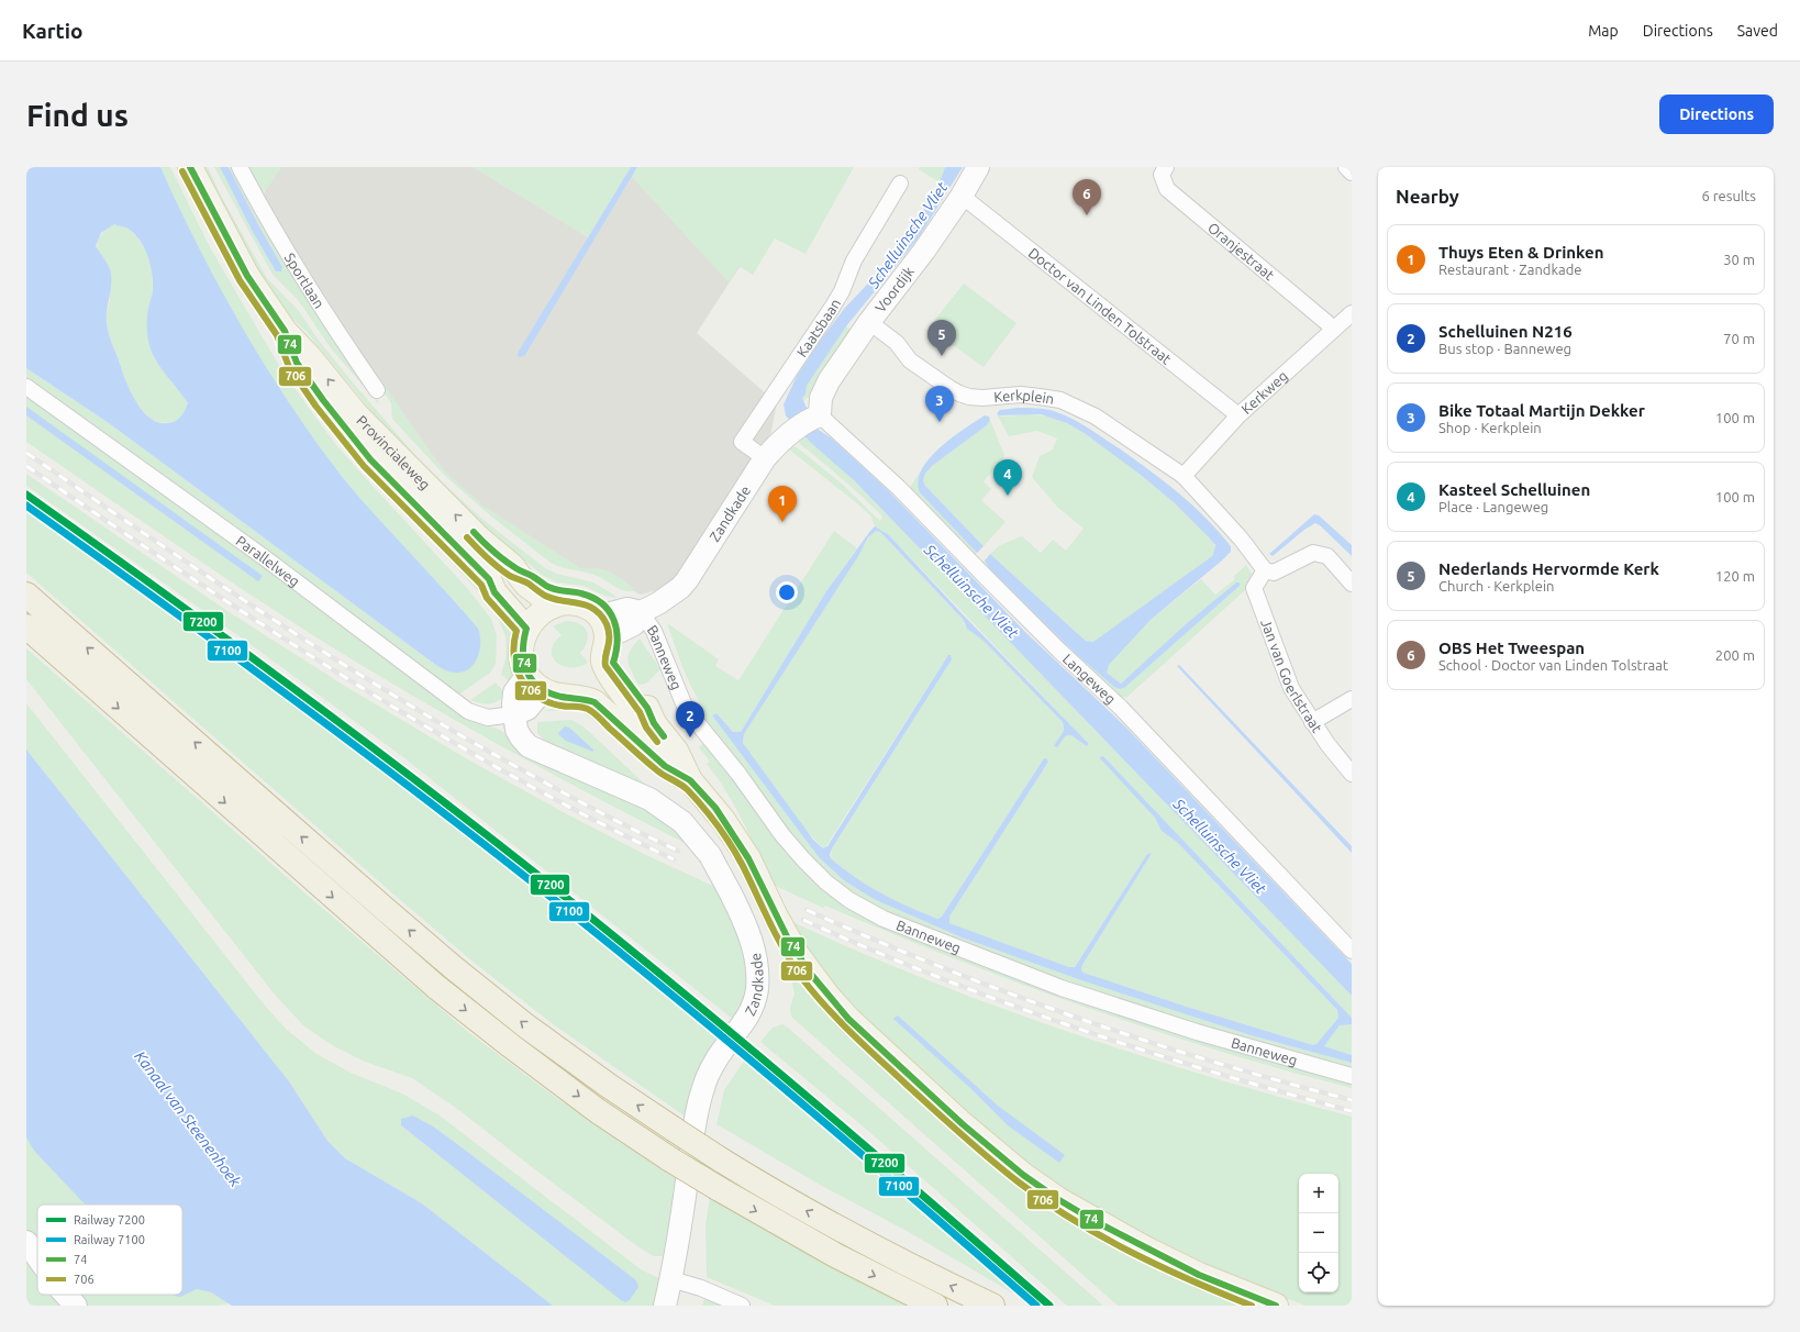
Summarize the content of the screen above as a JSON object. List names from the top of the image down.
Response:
{
  "streets": {
    "main road": ["Provincialeweg"],
    "street": [
      "Oranjestraat",
      "Sportlaan",
      "Voordijk",
      "Doctor van Linden Tolstraat",
      "Kaatsbaan",
      "Kerkweg",
      "Kerkplein",
      "Zandkade",
      "Parallelweg",
      "Banneweg",
      "Jan van Goerlstraat",
      "Langeweg"
    ]
  },
  "crossings": [
    ["Oranjestraat", "Kerkweg"],
    ["Voordijk", "Doctor van Linden Tolstraat"],
    ["Voordijk", "Kerkplein"],
    ["Voordijk", "Zandkade"],
    ["Voordijk", "Langeweg"],
    ["Doctor van Linden Tolstraat", "Kerkweg"],
    ["Kaatsbaan", "Zandkade"],
    ["Kerkweg", "Kerkplein"],
    ["Kerkplein", "Jan van Goerlstraat"],
    ["Provincialeweg", "Zandkade"],
    ["Zandkade", "Parallelweg"],
    ["Zandkade", "Banneweg"],
    ["Zandkade", "Langeweg"]
  ],
  "water": ["Schelluinsche Vliet", "Kanaal van Steenenhoek"],
  "lines": [
    "transit line 74",
    "transit line 706",
    "rail line 7200",
    "rail line 7100"
  ],
  "legend": [
    "Railway 7200",
    "Railway 7100",
    "74",
    "706"
  ],
  "page": {
    "header": "Kartio",
    "nav": ["Map", "Directions", "Saved"],
    "buttons": "Directions",
    "title": "Find us",
    "heading": ["Nearby", "6 results"],
    "pins": [
      "6",
      "5",
      "3",
      "4",
      "1",
      "2"
    ],
    "list": [
      {
        "mark": "1",
        "name": "Thuys Eten & Drinken",
        "note": "Restaurant · Zandkade",
        "value": "30 m"
      },
      {
        "mark": "2",
        "name": "Schelluinen N216",
        "note": "Bus stop · Banneweg",
        "value": "70 m"
      },
      {
        "mark": "3",
        "name": "Bike Totaal Martijn Dekker",
        "note": "Shop · Kerkplein",
        "value": "100 m"
      },
      {
        "mark": "4",
        "name": "Kasteel Schelluinen",
        "note": "Place · Langeweg",
        "value": "100 m"
      },
      {
        "mark": "5",
        "name": "Nederlands Hervormde Kerk",
        "note": "Church · Kerkplein",
        "value": "120 m"
      },
      {
        "mark": "6",
        "name": "OBS Het Tweespan",
        "note": "School · Doctor van Linden Tolstraat",
        "value": "200 m"
      }
    ],
    "map_buttons": ["+", "−"]
  }
}
